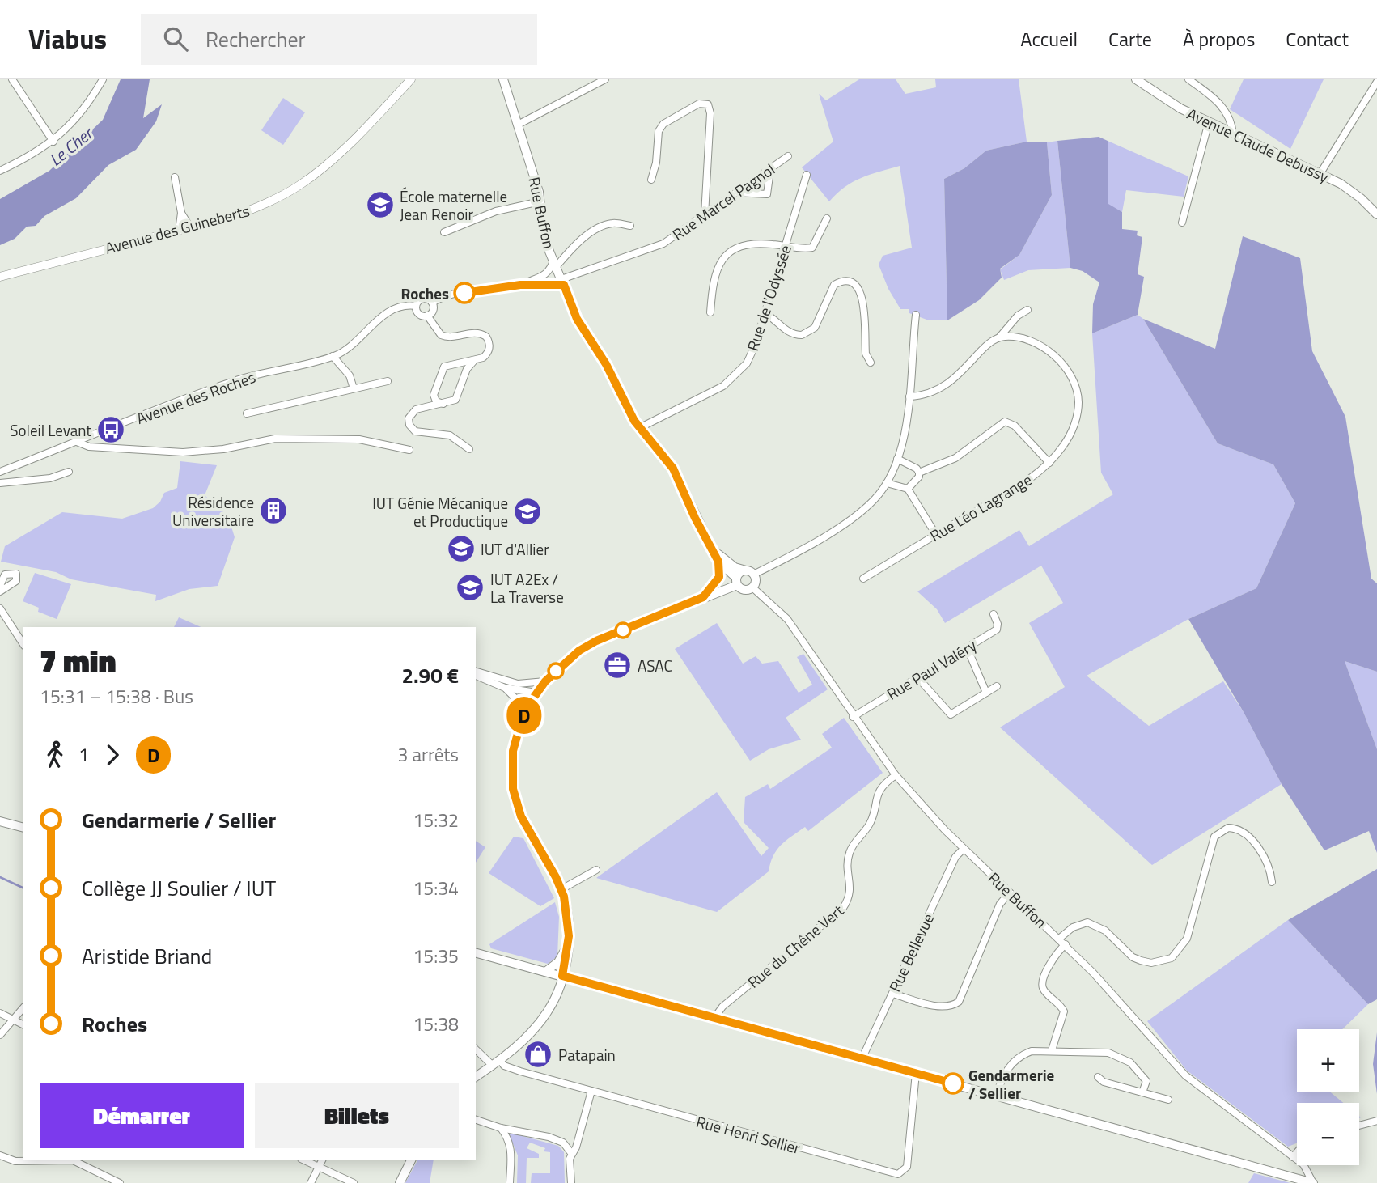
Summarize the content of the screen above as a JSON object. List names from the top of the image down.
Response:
{
  "streets": {
    "main road": ["Avenue Claude Debussy", "Rue Buffon"],
    "street": [
      "Rue Marcel Pagnol",
      "Avenue des Guineberts",
      "Rue de l'Odyssée",
      "Avenue des Roches",
      "Rue Léo Lagrange",
      "Rue Paul Valéry",
      "Rue du Chêne Vert",
      "Rue Bellevue",
      "Rue Henri Sellier"
    ]
  },
  "crossings": [
    ["Rue Marcel Pagnol", "Rue Buffon"],
    ["Rue Buffon", "Rue de l'Odyssée"],
    ["Rue Buffon", "Rue Paul Valéry"],
    ["Rue Buffon", "Rue du Chêne Vert"],
    ["Rue Buffon", "Rue Bellevue"]
  ],
  "water": ["Le Cher"],
  "places": {
    "school or university": [
      "École maternelle Jean Renoir",
      "IUT Génie Mécanique et Productique",
      "IUT d'Allier",
      "IUT A2Ex / La Traverse"
    ],
    "other": ["Roches", "Gendarmerie / Sellier"],
    "bus stop": ["Soleil Levant"],
    "building": ["Résidence Universitaire"],
    "office": ["ASAC"],
    "shop": ["Patapain"]
  },
  "lines": ["bus line D"],
  "page": {
    "header": "Viabus",
    "search": "Rechercher",
    "nav": [
      "Accueil",
      "Carte",
      "À propos",
      "Contact"
    ],
    "on_map": "D",
    "heading": ["7 min", "15:31 – 15:38 · Bus", "2.90 €"],
    "legs": ["1", "D", "3 arrêts"],
    "list": [
      {
        "name": "Gendarmerie / Sellier",
        "value": "15:32"
      },
      {
        "name": "Collège JJ Soulier / IUT",
        "value": "15:34"
      },
      {
        "name": "Aristide Briand",
        "value": "15:35"
      },
      {
        "name": "Roches",
        "value": "15:38"
      }
    ],
    "map_buttons": ["+", "−"],
    "buttons": ["Démarrer", "Billets"]
  }
}
